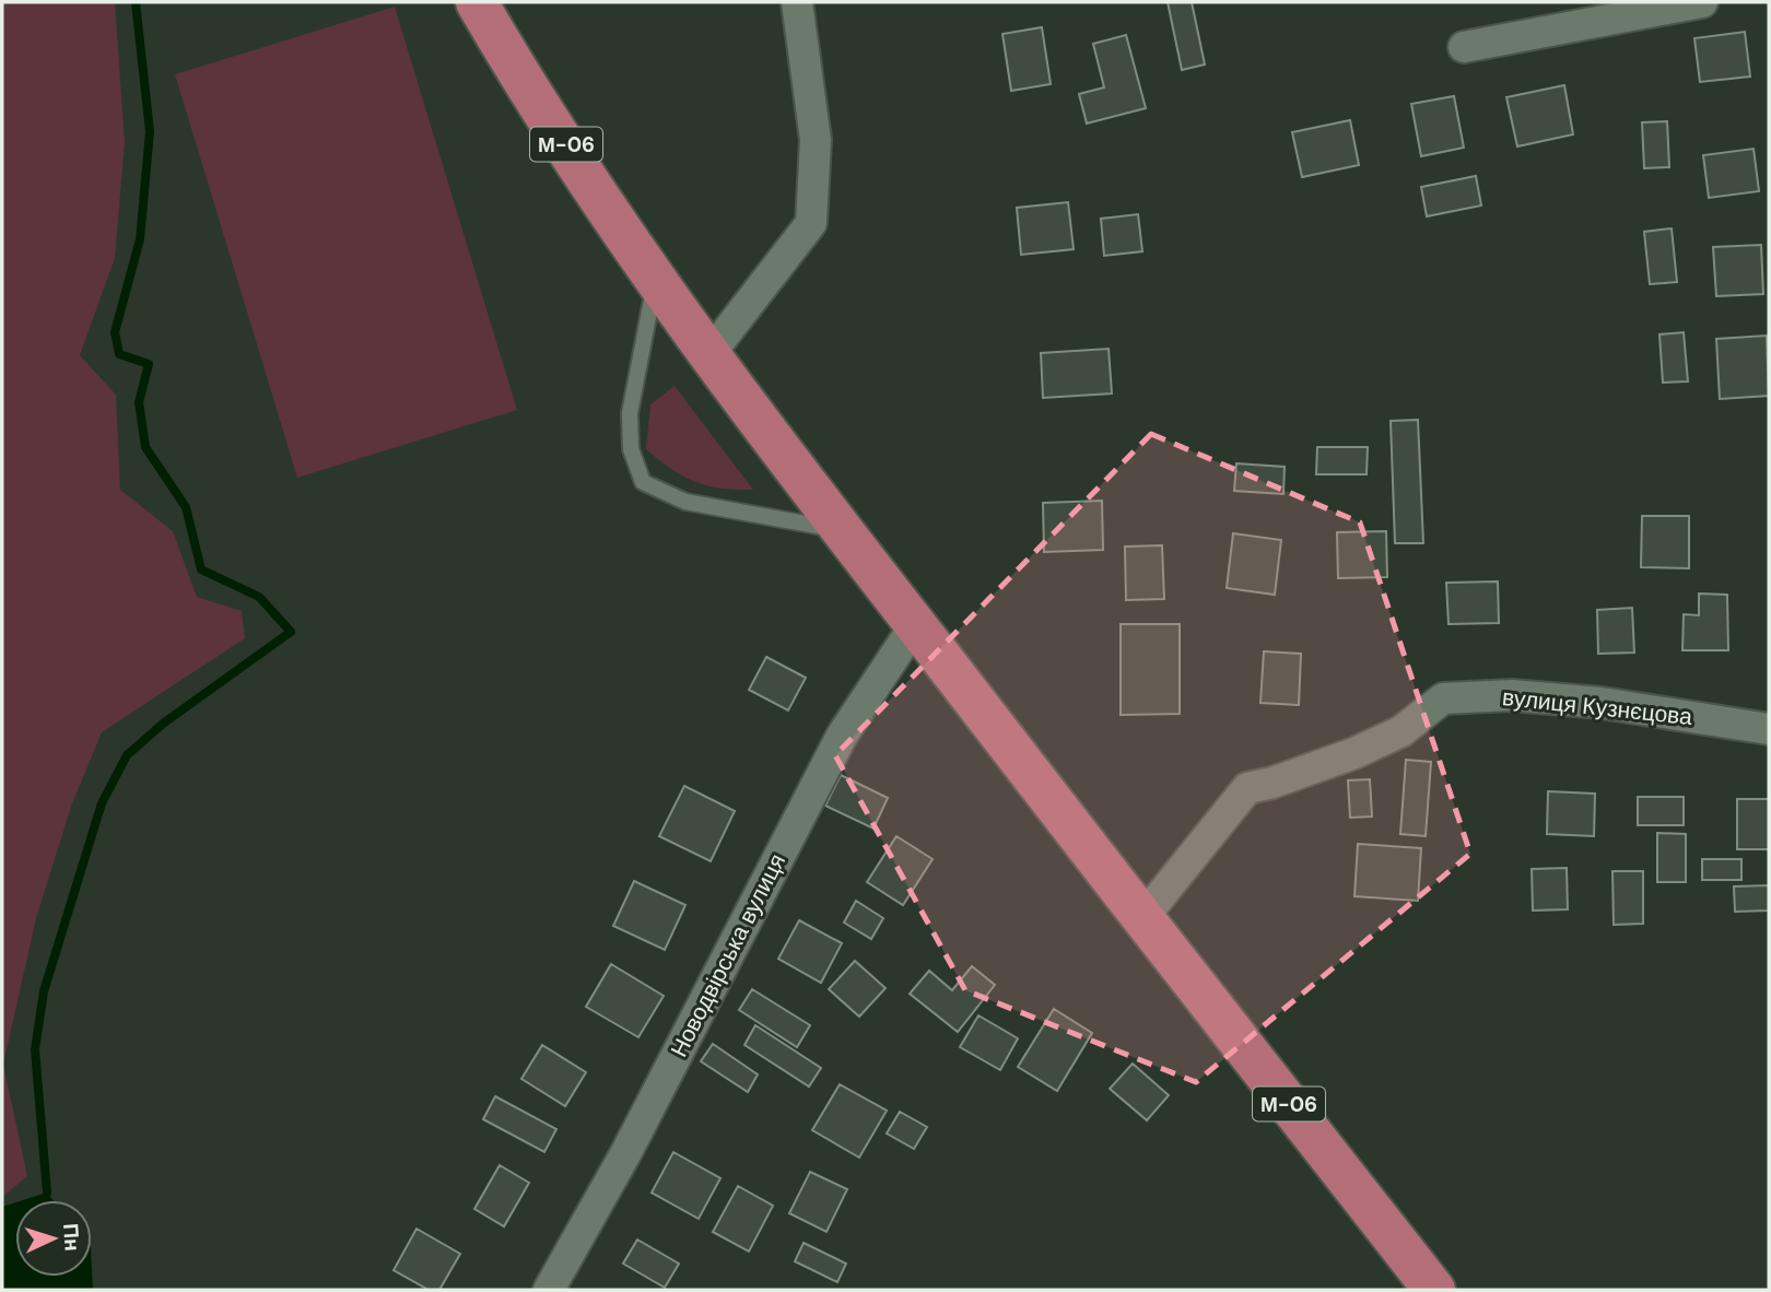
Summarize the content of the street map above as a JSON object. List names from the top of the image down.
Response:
{
  "streets": {
    "highway": ["М-06"],
    "street": ["вулиця Кузнєцова", "Новодвірська вулиця"]
  },
  "crossings": [
    ["М-06", "вулиця Кузнєцова"],
    ["М-06", "Новодвірська вулиця"]
  ],
  "north": "right"
}
